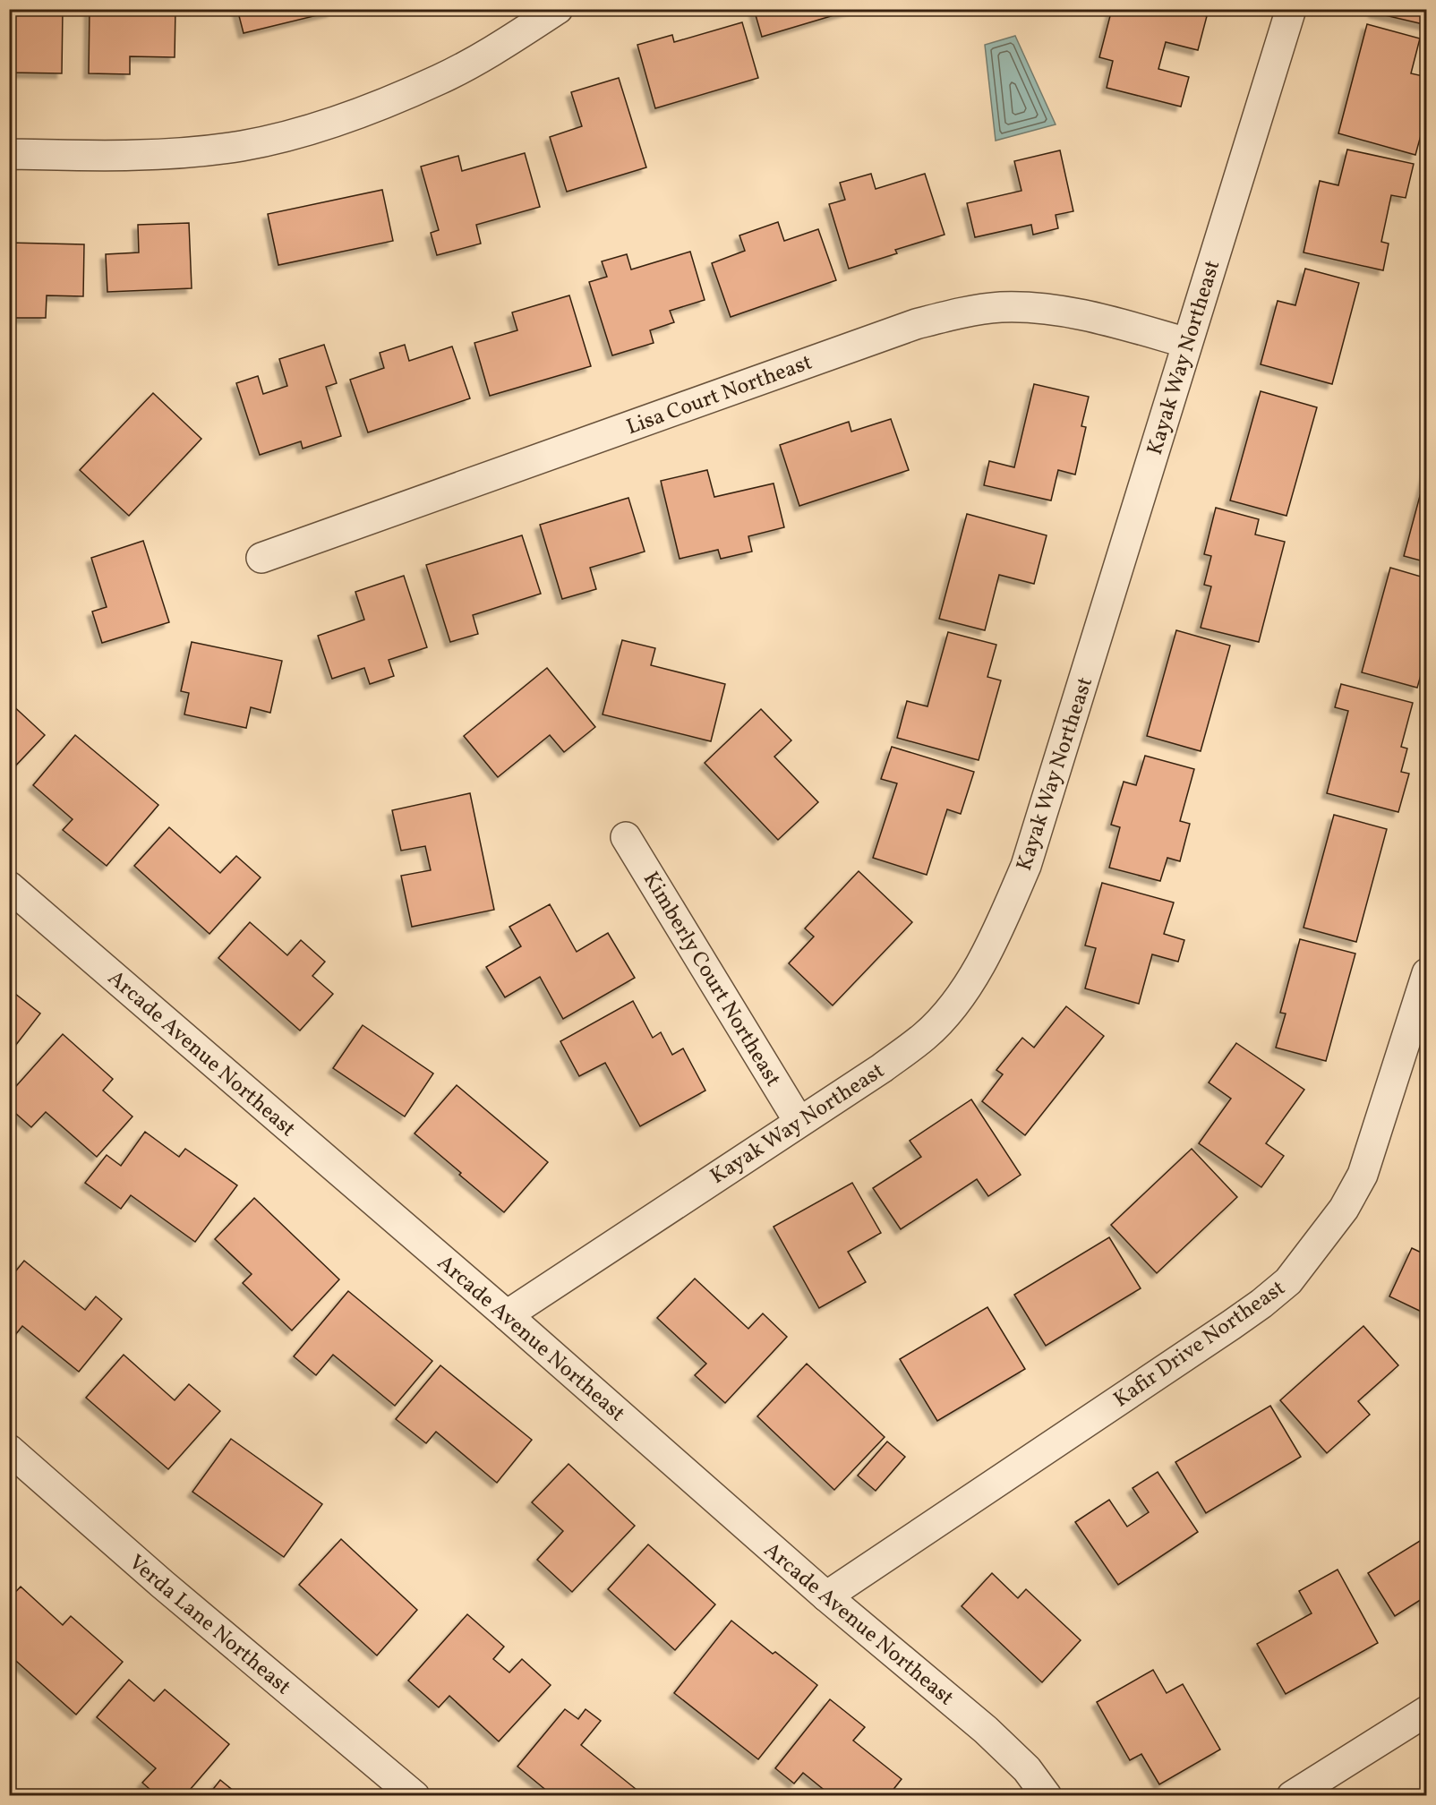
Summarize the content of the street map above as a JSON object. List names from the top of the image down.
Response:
{
  "streets": {
    "street": [
      "Kayak Way Northeast",
      "Lisa Court Northeast",
      "Kimberly Court Northeast",
      "Arcade Avenue Northeast",
      "Kafir Drive Northeast",
      "Verda Lane Northeast"
    ]
  },
  "crossings": [
    ["Kayak Way Northeast", "Lisa Court Northeast"],
    ["Kayak Way Northeast", "Kimberly Court Northeast"],
    ["Kayak Way Northeast", "Arcade Avenue Northeast"],
    ["Arcade Avenue Northeast", "Kafir Drive Northeast"]
  ]
}
